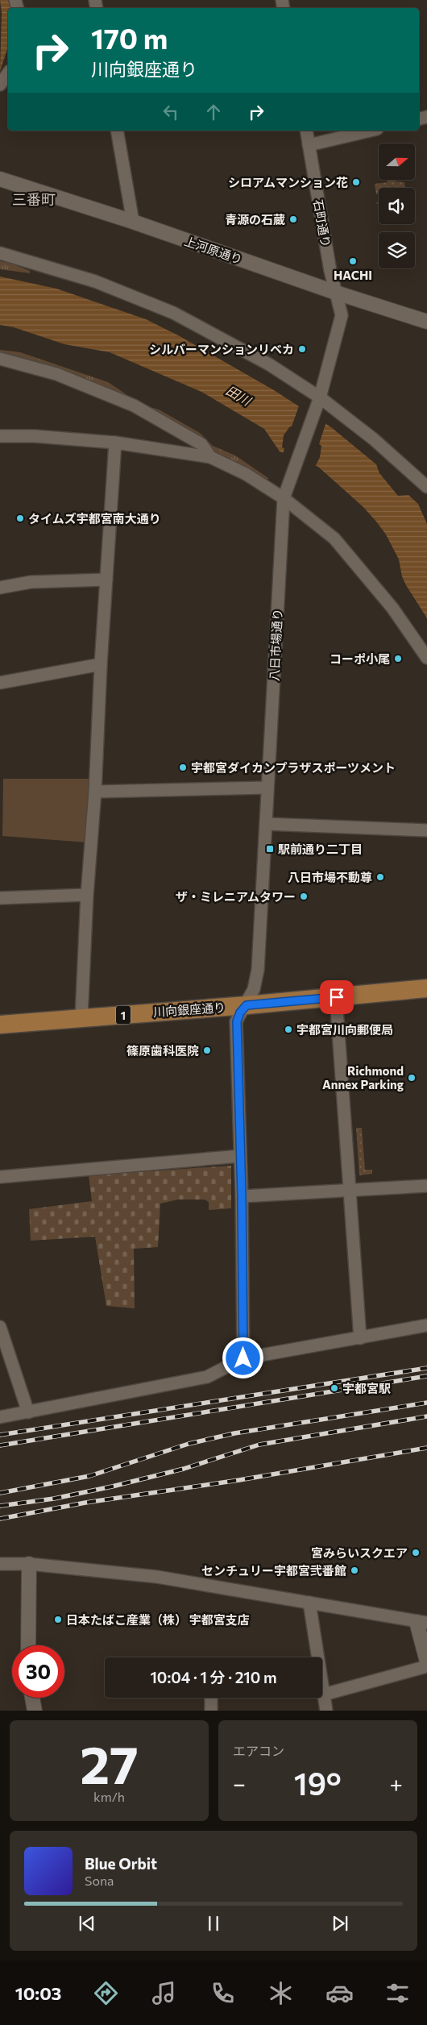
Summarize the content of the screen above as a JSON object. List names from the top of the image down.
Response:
{
  "streets": {
    "main road": ["川向銀座通り", "1"],
    "street": ["石町通り", "上河原通り", "八日市場通り"]
  },
  "crossings": [
    ["石町通り", "上河原通り"],
    ["石町通り", "八日市場通り"],
    ["上河原通り", "八日市場通り"],
    ["八日市場通り", "川向銀座通り"]
  ],
  "districts": ["三番町"],
  "water": ["田川"],
  "places": {
    "other": [
      "シロアムマンション花",
      "青源の石蔵",
      "HACHI",
      "シルバーマンションリベカ",
      "タイムズ宇都宮南大通り",
      "コーポ小尾",
      "宇都宮ダイカンプラザスポーツメント",
      "八日市場不動尊",
      "ザ・ミレニアムタワー",
      "宇都宮川向郵便局",
      "篠原歯科医院",
      "Richmond Annex Parking",
      "宇都宮駅",
      "宮みらいスクエア",
      "センチュリー宇都宮弐番館",
      "日本たばこ産業（株） 宇都宮支店"
    ],
    "transit": ["駅前通り二丁目"]
  },
  "north": "right",
  "page": {
    "turn": ["170 m", "川向銀座通り"],
    "limit": "30",
    "trip": "10:04 · 1 分 · 210 m",
    "tile": [
      ["27", "km/h"],
      "エアコン"
    ],
    "heat": ["−", "19°", "+"],
    "song": ["Blue Orbit", "Sona"],
    "tabs": "10:03"
  }
}
